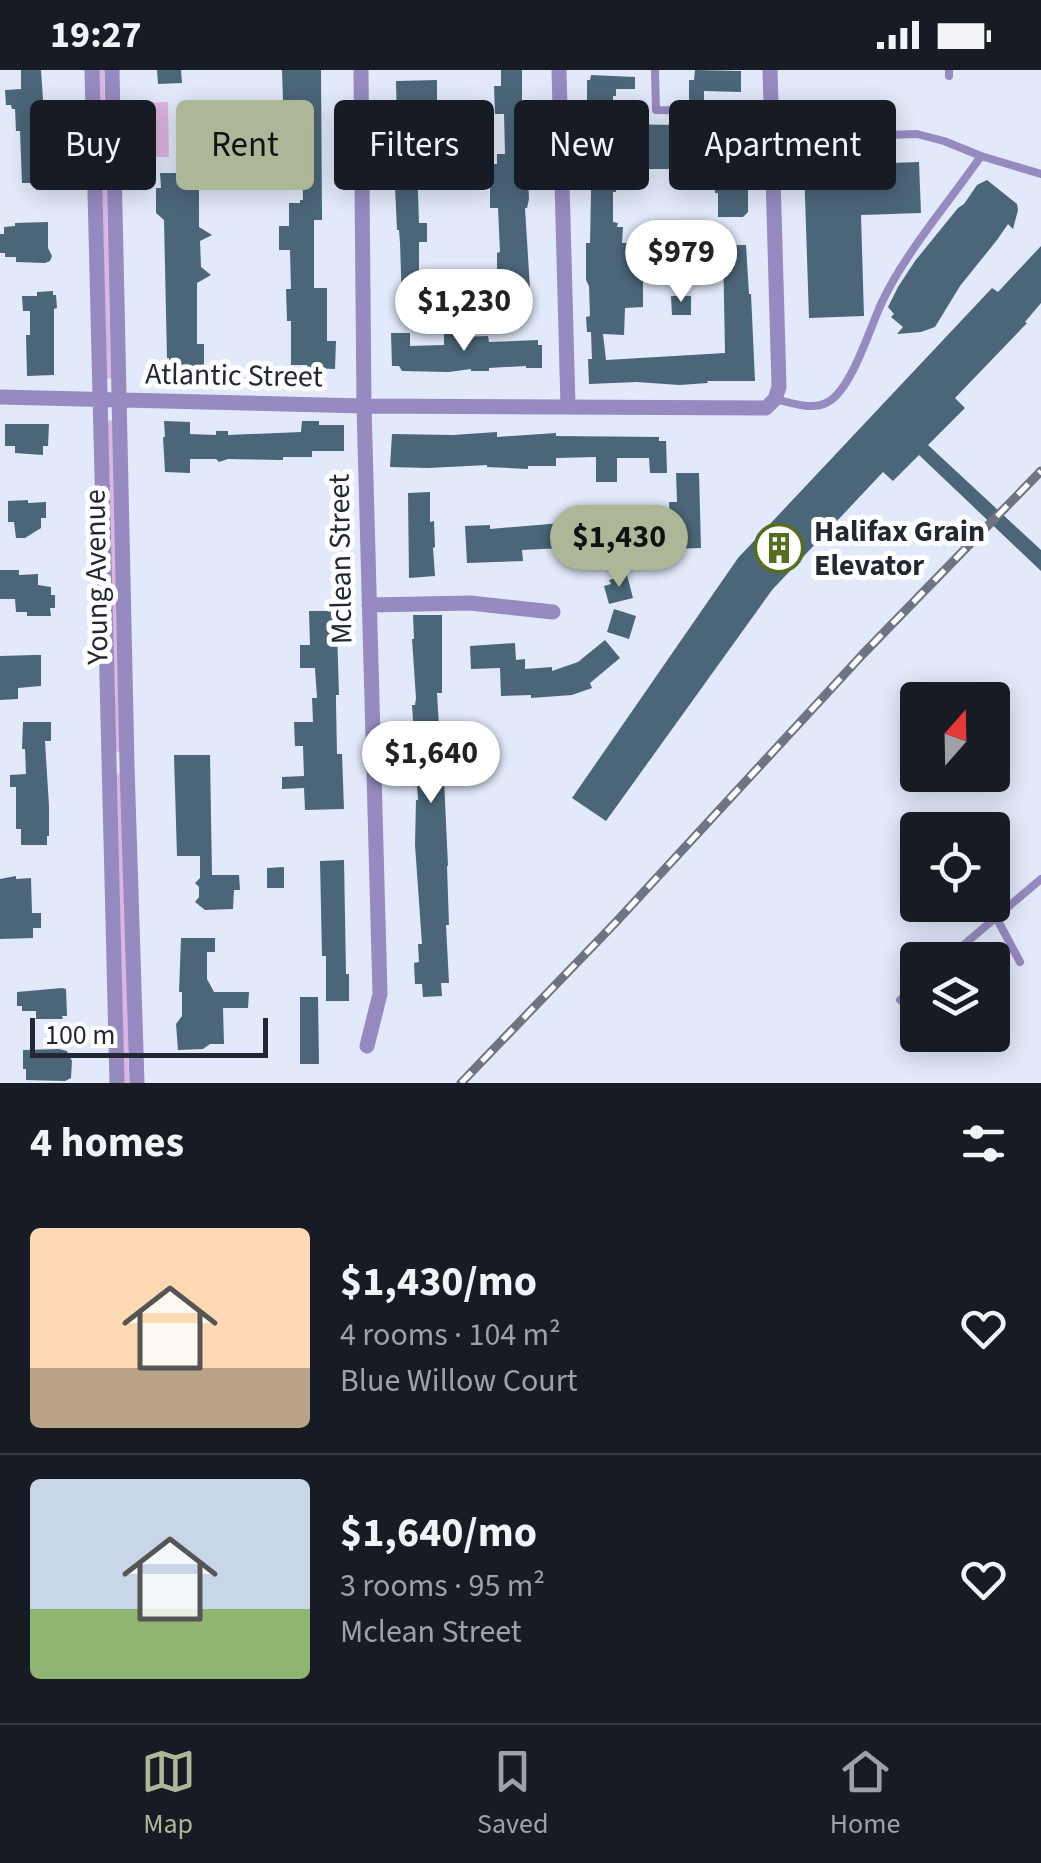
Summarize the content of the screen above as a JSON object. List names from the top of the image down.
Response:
{
  "streets": {
    "street": ["Atlantic Street", "Mclean Street", "Young Avenue"]
  },
  "crossings": [
    ["Atlantic Street", "Mclean Street"],
    ["Atlantic Street", "Young Avenue"]
  ],
  "places": {
    "building": ["Halifax Grain Elevator"]
  },
  "scale_bar": "100 m",
  "north": "top",
  "page": {
    "status": "19:27",
    "chip": [
      "Buy",
      "Rent",
      "Filters",
      "New",
      "Apartment"
    ],
    "price": [
      "$979",
      "$1,230",
      "$1,430",
      "$1,640"
    ],
    "scale": "100 m",
    "heading": "4 homes",
    "list": [
      {
        "name": "$1,430/mo",
        "note": "4 rooms · 104 m² · Blue Willow Court"
      },
      {
        "name": "$1,640/mo",
        "note": "3 rooms · 95 m² · Mclean Street"
      }
    ],
    "tabs": ["Map", "Saved", "Home"]
  }
}
